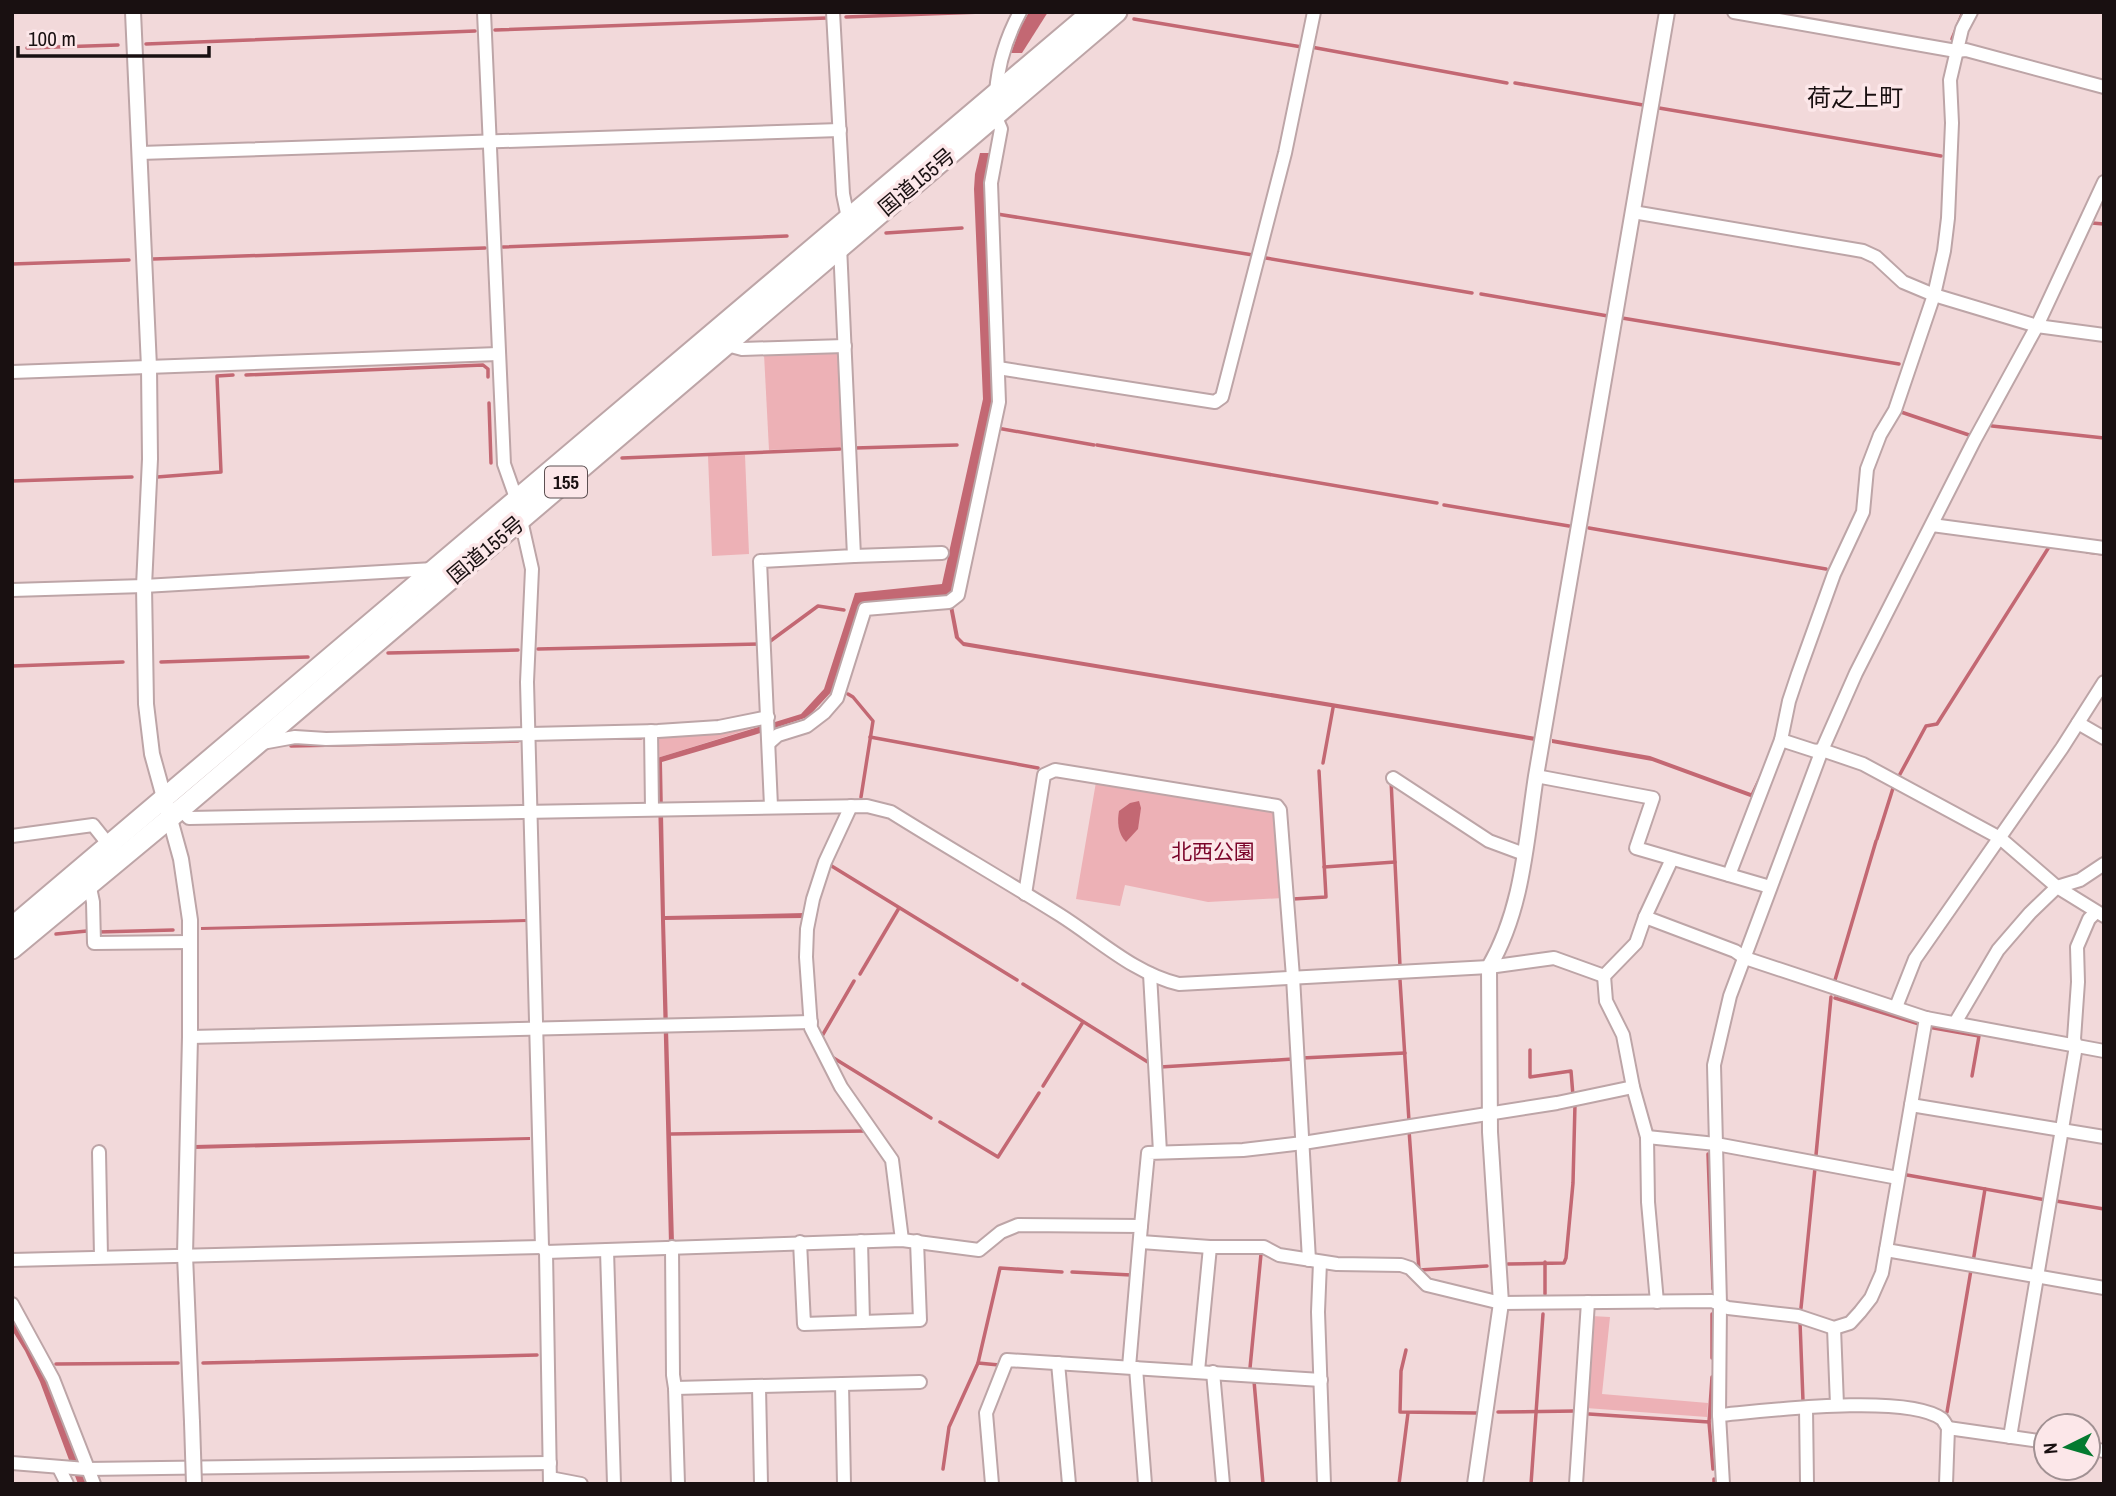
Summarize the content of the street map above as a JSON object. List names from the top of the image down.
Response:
{
  "streets": {
    "highway": ["国道155号", "155"]
  },
  "districts": ["荷之上町"],
  "parks": ["北西公園"],
  "scale_bar": "100 m",
  "north": "left"
}
